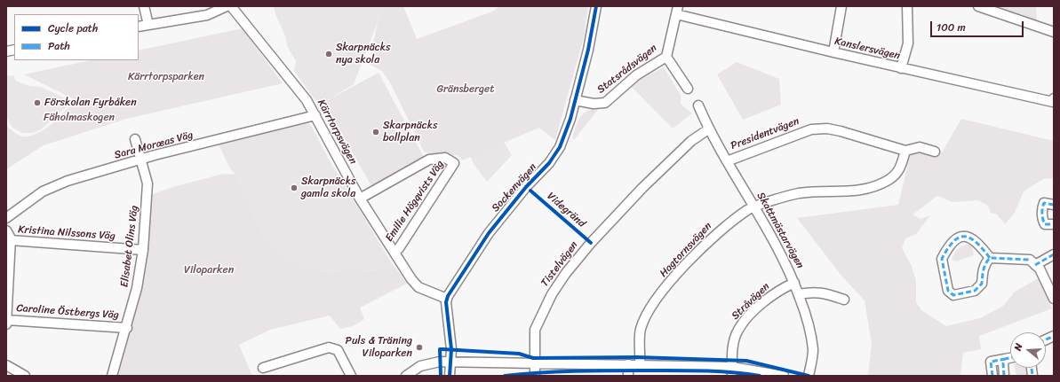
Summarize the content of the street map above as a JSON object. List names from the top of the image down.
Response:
{
  "streets": {
    "street": [
      "Kanslersvägen",
      "Statsrådsvägen",
      "Kärrtorpsvägen",
      "Presidentvägen",
      "Sara Moræas Väg",
      "Sockenvägen",
      "Emilie Högqvists Väg",
      "Skattmästarvägen",
      "Kristina Nilssons Väg",
      "Elisabet Olins Väg",
      "Hagtornsvägen",
      "Tistelvägen",
      "Stråvägen",
      "Caroline Östbergs Väg"
    ],
    "cycle path": ["Videgränd"]
  },
  "crossings": [
    ["Kanslersvägen", "Statsrådsvägen"],
    ["Statsrådsvägen", "Sockenvägen"],
    ["Kärrtorpsvägen", "Sara Moræas Väg"],
    ["Kärrtorpsvägen", "Sockenvägen"],
    ["Kärrtorpsvägen", "Emilie Högqvists Väg"],
    ["Presidentvägen", "Skattmästarvägen"],
    ["Presidentvägen", "Hagtornsvägen"],
    ["Sara Moræas Väg", "Elisabet Olins Väg"],
    ["Skattmästarvägen", "Hagtornsvägen"],
    ["Skattmästarvägen", "Tistelvägen"],
    ["Skattmästarvägen", "Stråvägen"],
    ["Kristina Nilssons Väg", "Elisabet Olins Väg"],
    ["Elisabet Olins Väg", "Caroline Östbergs Väg"]
  ],
  "parks": [
    "Kärrtorpsparken",
    "Gränsberget",
    "Fäholmaskogen",
    "Viloparken"
  ],
  "places": [
    "Skarpnäcks nya skola",
    "Förskolan Fyrbåken",
    "Skarpnäcks bollplan",
    "Skarpnäcks gamla skola",
    "Puls & Träning Viloparken"
  ],
  "legend": ["Cycle path", "Path"],
  "scale_bar": "100 m",
  "north": "left"
}
